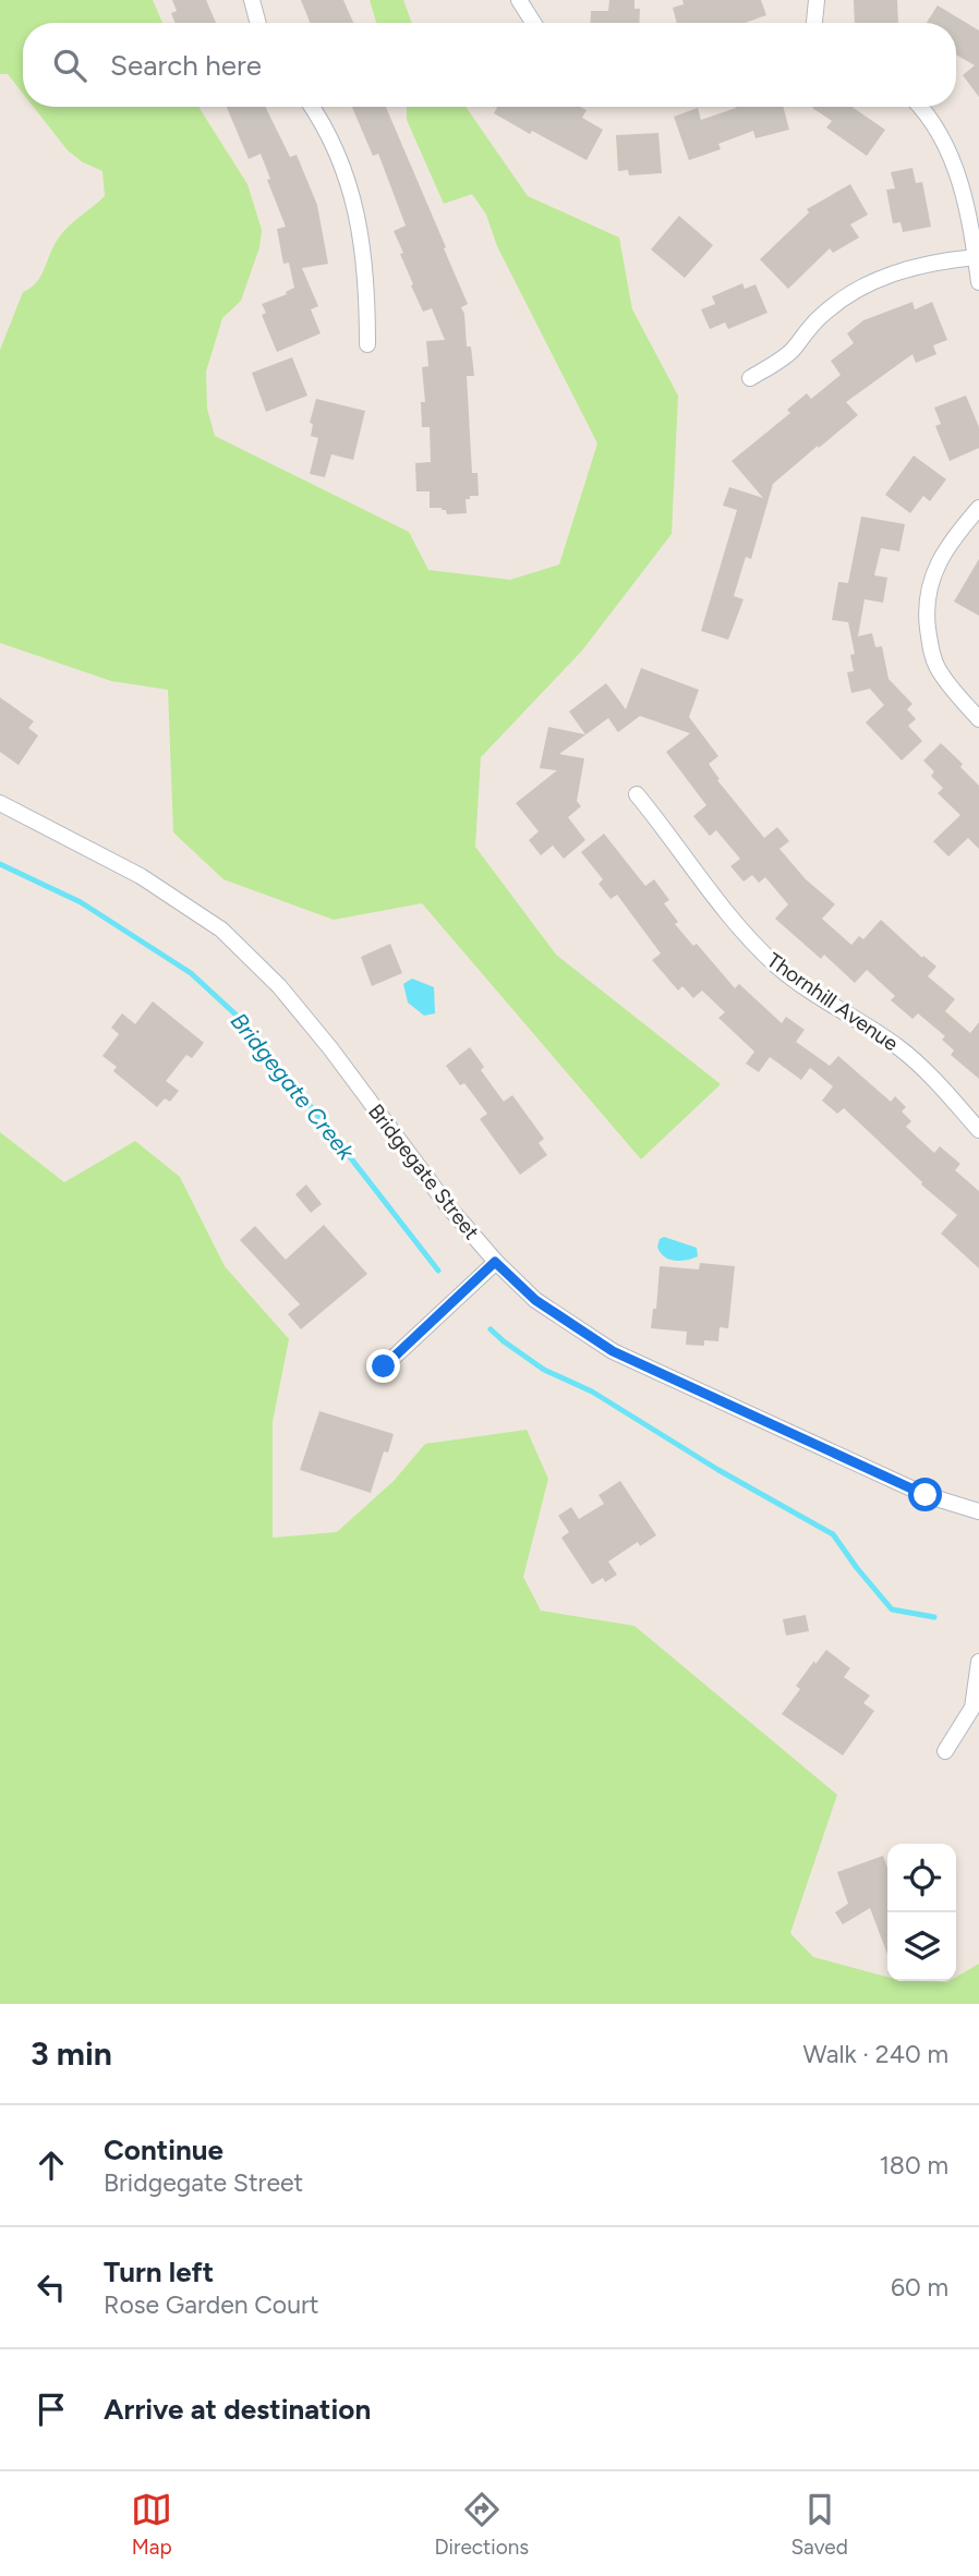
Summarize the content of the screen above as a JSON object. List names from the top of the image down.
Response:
{
  "streets": {
    "street": ["Thornhill Avenue", "Bridgegate Street"]
  },
  "water": ["Bridgegate Creek"],
  "page": {
    "search": "Search here",
    "heading": ["3 min", "Walk · 240 m"],
    "list": [
      ["Continue", "Bridgegate Street", "180 m"],
      ["Turn left", "Rose Garden Court", "60 m"],
      "Arrive at destination"
    ],
    "nav": ["Map", "Directions", "Saved"]
  }
}
